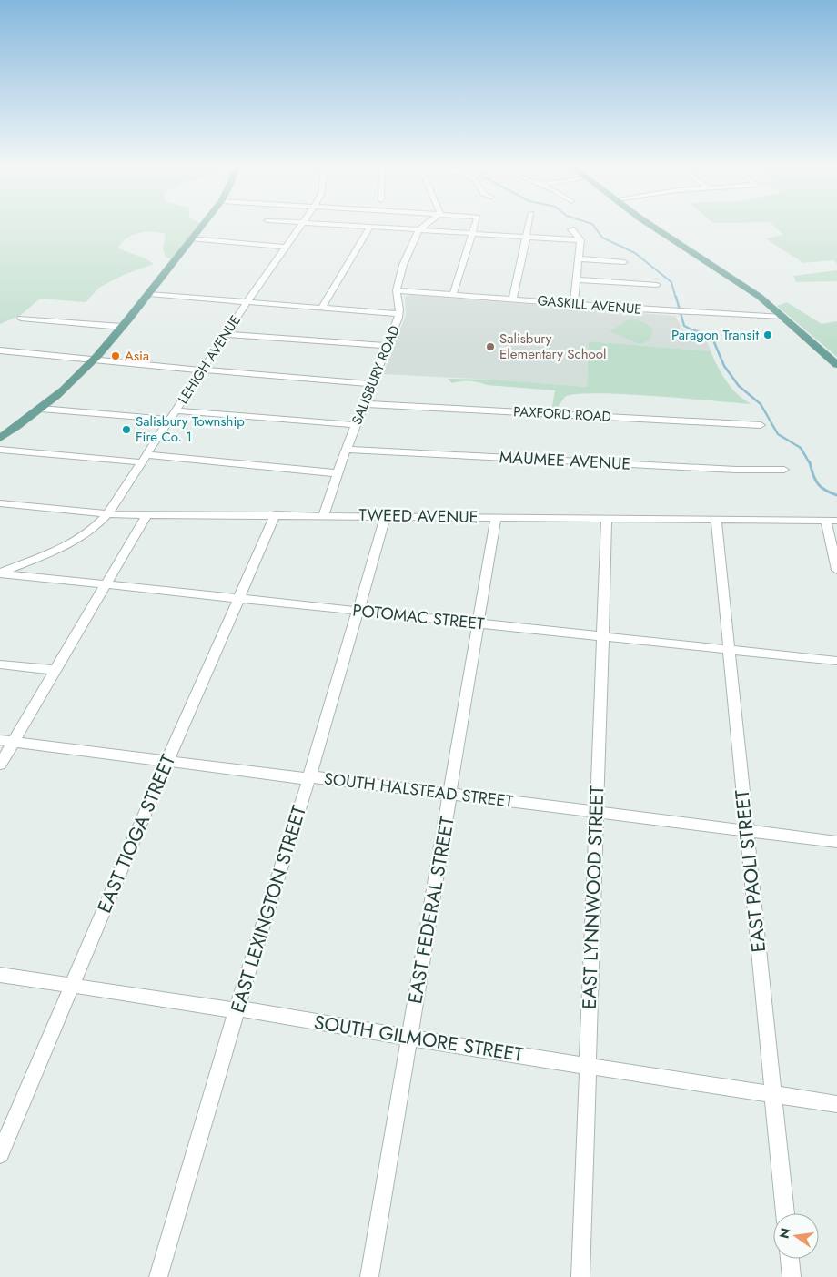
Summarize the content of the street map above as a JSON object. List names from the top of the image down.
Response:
{
  "streets": {
    "street": [
      "GASKILL AVENUE",
      "LEHIGH AVENUE",
      "SALISBURY ROAD",
      "PAXFORD ROAD",
      "MAUMEE AVENUE",
      "TWEED AVENUE",
      "POTOMAC STREET",
      "SOUTH HALSTEAD STREET",
      "EAST TIOGA STREET",
      "EAST PAOLI STREET",
      "EAST LYNNWOOD STREET",
      "EAST LEXINGTON STREET",
      "EAST FEDERAL STREET",
      "SOUTH GILMORE STREET"
    ]
  },
  "crossings": [
    ["GASKILL AVENUE", "SALISBURY ROAD"],
    ["LEHIGH AVENUE", "TWEED AVENUE"],
    ["LEHIGH AVENUE", "POTOMAC STREET"],
    ["SALISBURY ROAD", "PAXFORD ROAD"],
    ["SALISBURY ROAD", "MAUMEE AVENUE"],
    ["SALISBURY ROAD", "TWEED AVENUE"],
    ["TWEED AVENUE", "EAST TIOGA STREET"],
    ["TWEED AVENUE", "EAST PAOLI STREET"],
    ["TWEED AVENUE", "EAST LYNNWOOD STREET"],
    ["TWEED AVENUE", "EAST LEXINGTON STREET"],
    ["TWEED AVENUE", "EAST FEDERAL STREET"],
    ["POTOMAC STREET", "EAST TIOGA STREET"],
    ["POTOMAC STREET", "EAST PAOLI STREET"],
    ["POTOMAC STREET", "EAST LYNNWOOD STREET"],
    ["POTOMAC STREET", "EAST LEXINGTON STREET"],
    ["POTOMAC STREET", "EAST FEDERAL STREET"],
    ["SOUTH HALSTEAD STREET", "EAST TIOGA STREET"],
    ["SOUTH HALSTEAD STREET", "EAST PAOLI STREET"],
    ["SOUTH HALSTEAD STREET", "EAST LYNNWOOD STREET"],
    ["SOUTH HALSTEAD STREET", "EAST LEXINGTON STREET"],
    ["SOUTH HALSTEAD STREET", "EAST FEDERAL STREET"],
    ["EAST TIOGA STREET", "SOUTH GILMORE STREET"],
    ["EAST PAOLI STREET", "SOUTH GILMORE STREET"],
    ["EAST LYNNWOOD STREET", "SOUTH GILMORE STREET"],
    ["EAST LEXINGTON STREET", "SOUTH GILMORE STREET"],
    ["EAST FEDERAL STREET", "SOUTH GILMORE STREET"]
  ],
  "places": [
    "Paragon Transit",
    "Salisbury Elementary School",
    "Asia",
    "Salisbury Township Fire Co. 1"
  ],
  "north": "left"
}
